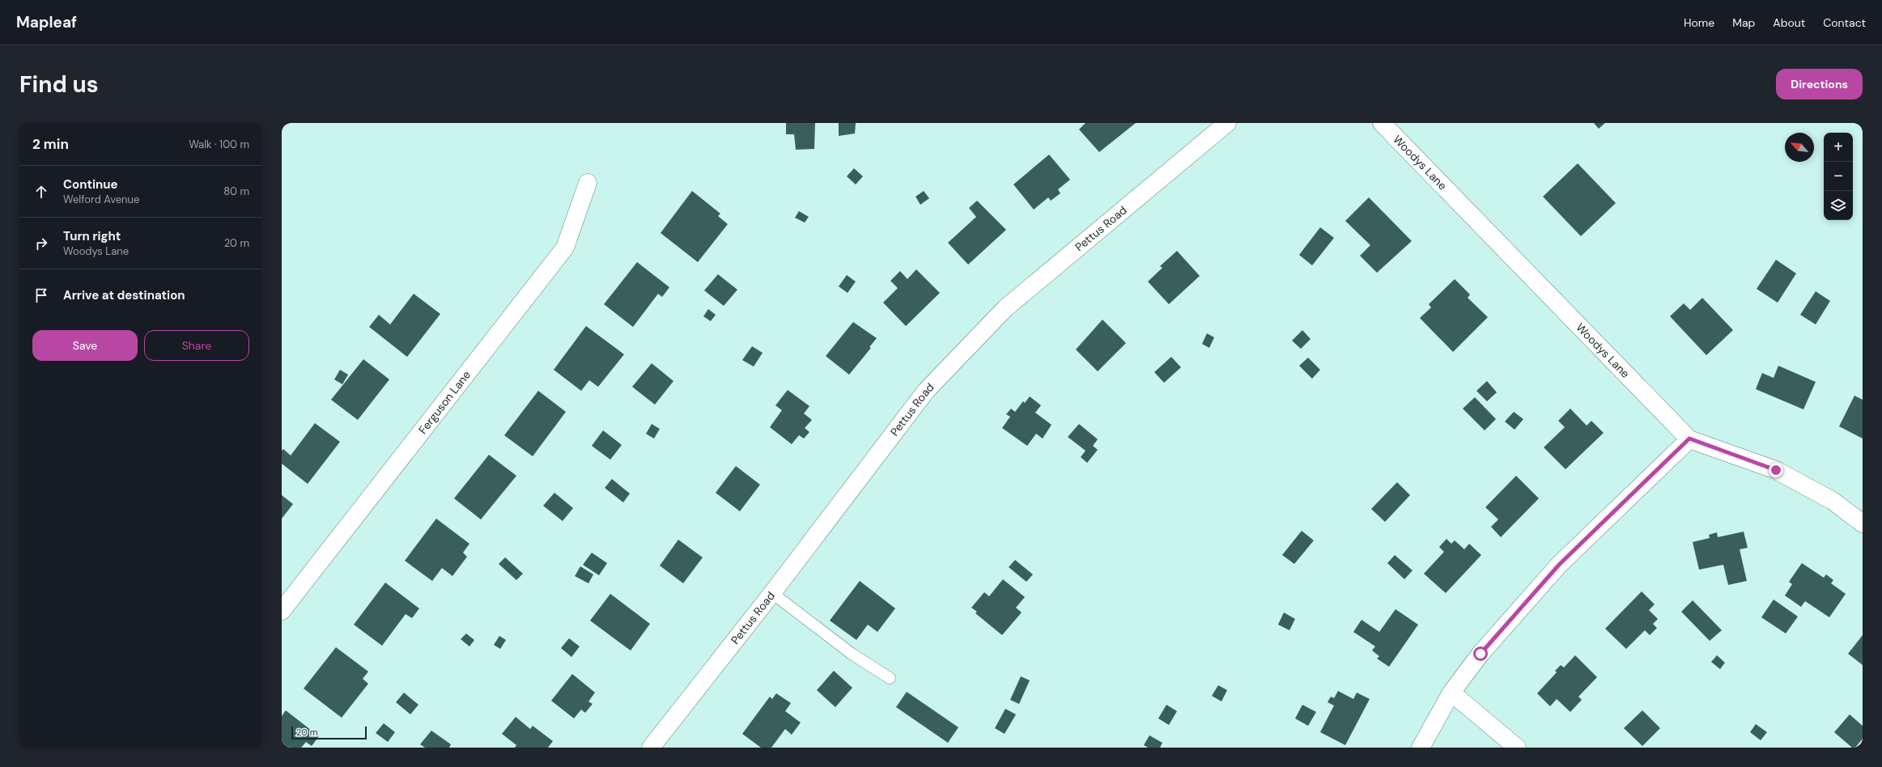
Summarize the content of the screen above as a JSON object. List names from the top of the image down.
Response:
{
  "streets": {
    "street": ["Woodys Lane", "Pettus Road", "Ferguson Lane"]
  },
  "scale_bar": "20 m",
  "north": "top left",
  "page": {
    "header": "Mapleaf",
    "nav": [
      "Home",
      "Map",
      "About",
      "Contact"
    ],
    "buttons": [
      "Directions",
      ["Save", "Share"]
    ],
    "title": "Find us",
    "heading": ["2 min", "Walk · 100 m"],
    "map_buttons": ["+", "−"],
    "list": [
      ["Continue", "Welford Avenue", "80 m"],
      ["Turn right", "Woodys Lane", "20 m"],
      "Arrive at destination"
    ],
    "scale": "20 m"
  }
}
